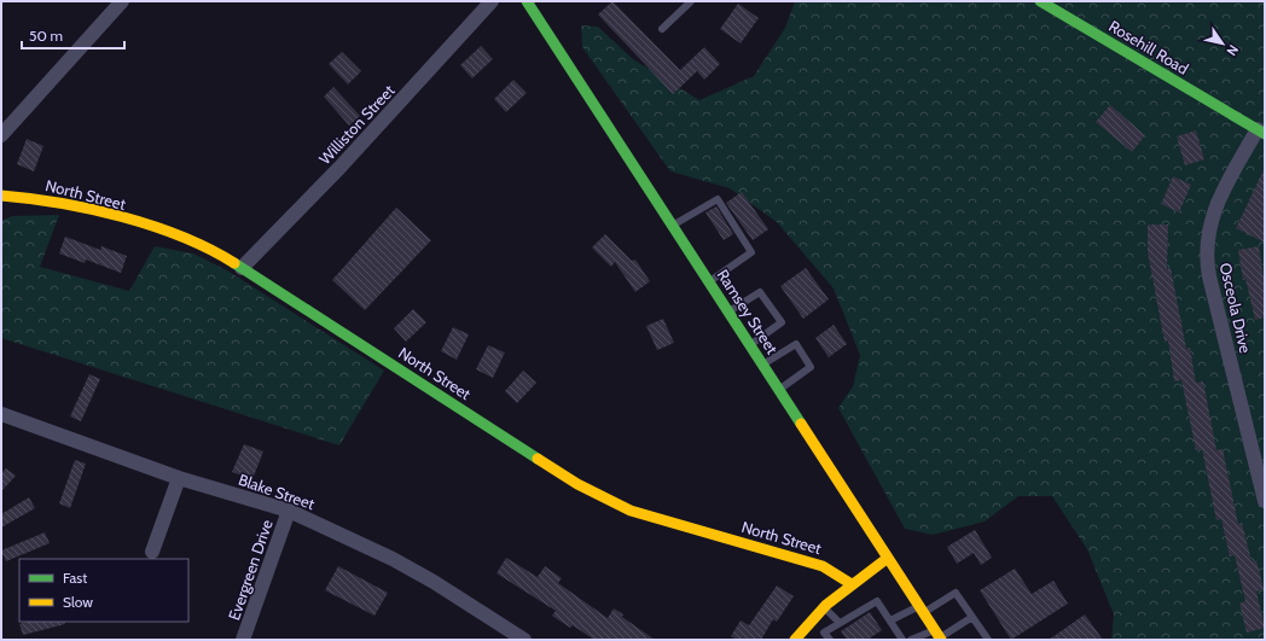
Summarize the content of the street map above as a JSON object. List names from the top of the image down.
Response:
{
  "streets": {
    "street": [
      "Rosehill Road",
      "Williston Street",
      "North Street",
      "Osceola Drive",
      "Ramsey Street",
      "Blake Street",
      "Evergreen Drive"
    ]
  },
  "crossings": [
    ["Rosehill Road", "Osceola Drive"],
    ["Williston Street", "North Street"],
    ["Blake Street", "Evergreen Drive"]
  ],
  "legend": ["Fast", "Slow"],
  "scale_bar": "50 m",
  "north": "bottom right"
}
